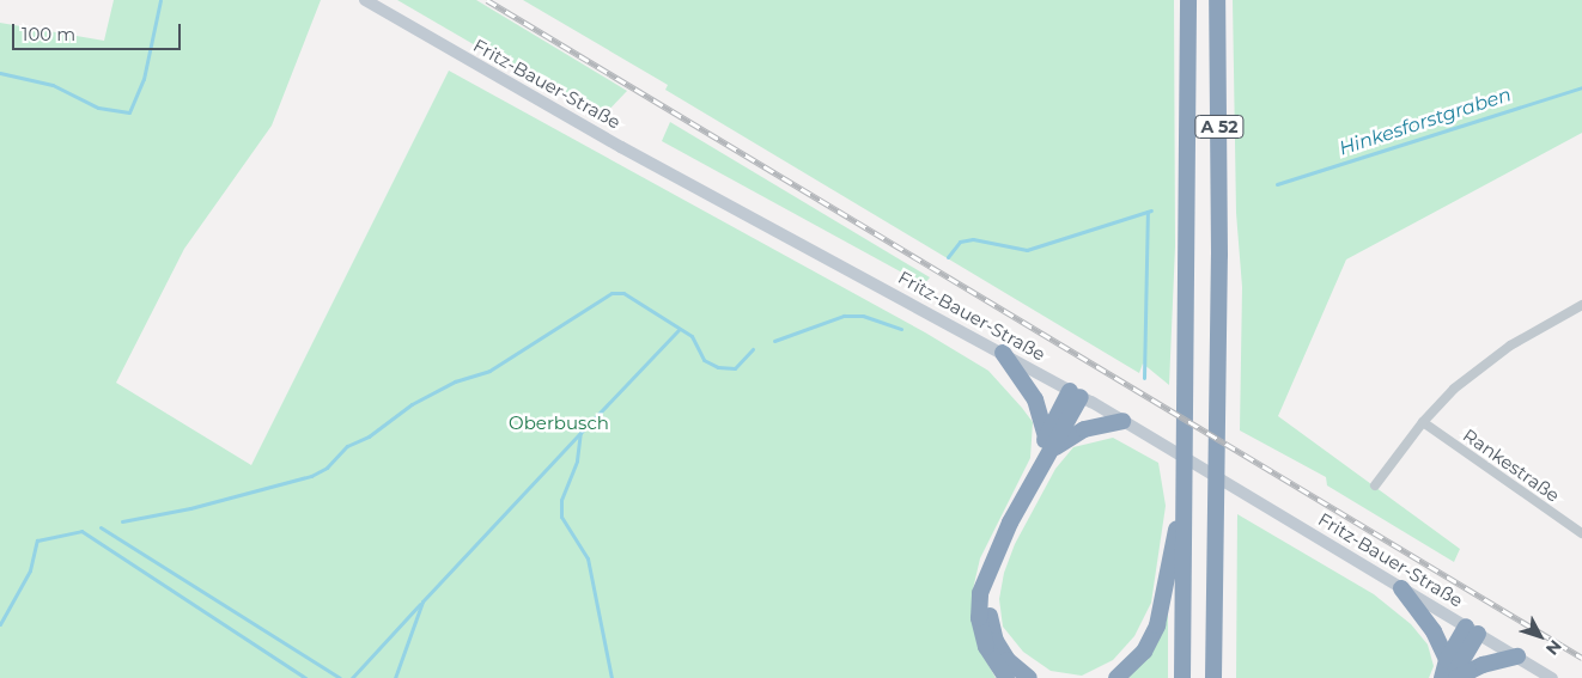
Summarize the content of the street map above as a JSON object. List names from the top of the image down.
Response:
{
  "streets": {
    "highway": ["A 52"],
    "main road": ["Fritz-Bauer-Straße"],
    "street": ["Rankestraße"]
  },
  "water": ["Hinkesforstgraben"],
  "parks": ["Oberbusch"],
  "scale_bar": "100 m",
  "north": "bottom right"
}
